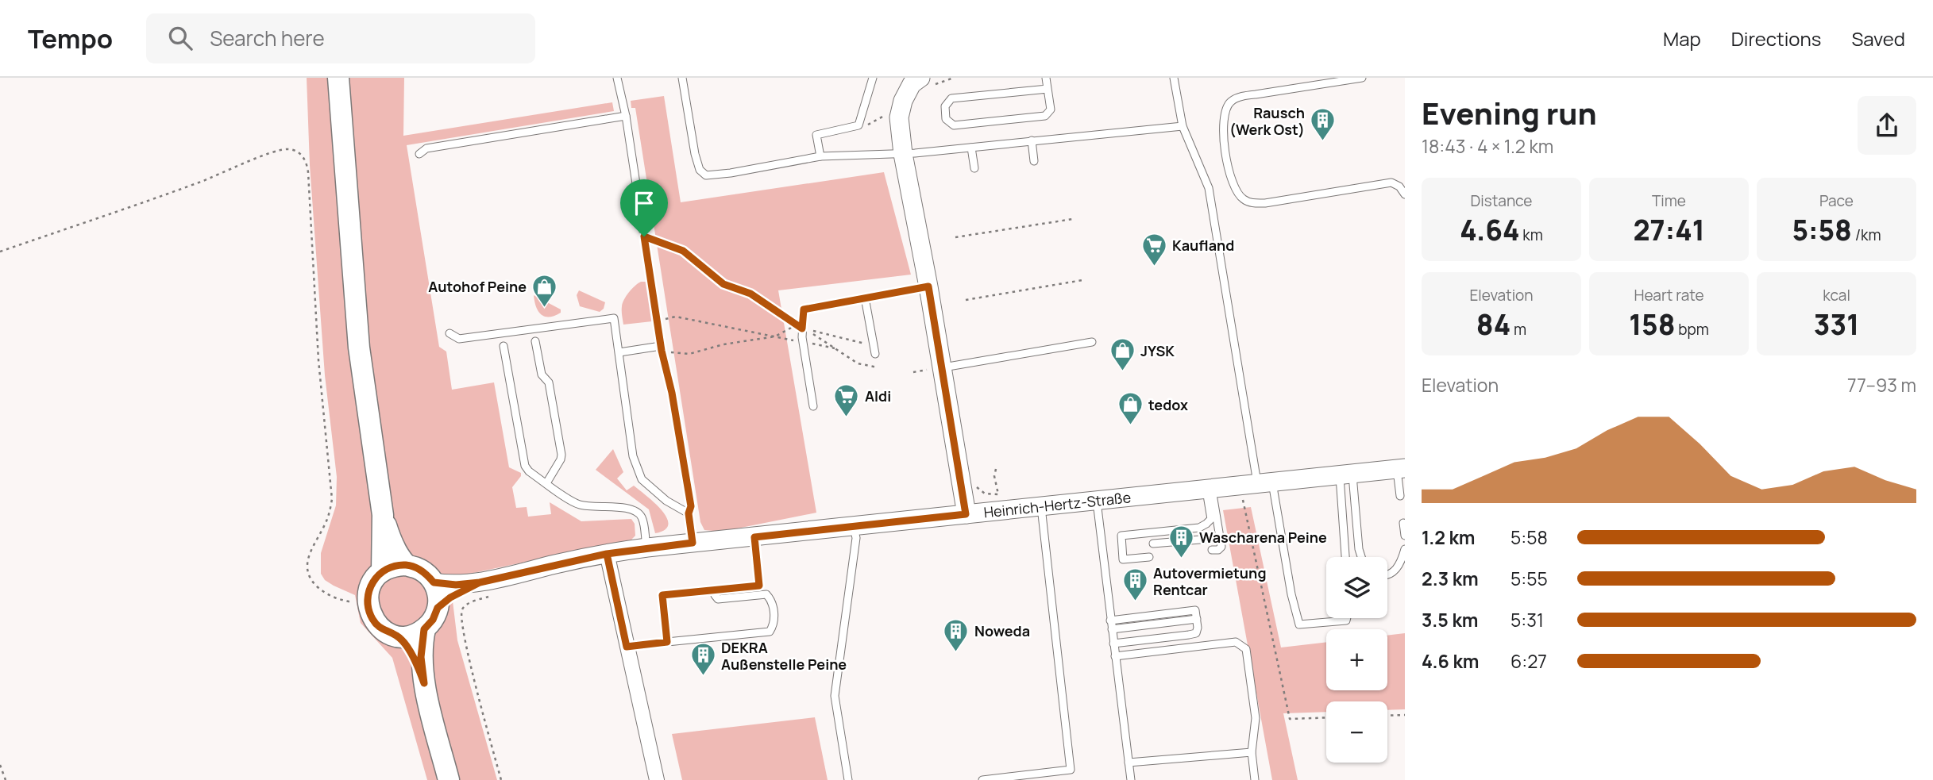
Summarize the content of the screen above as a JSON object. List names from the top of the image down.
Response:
{
  "streets": {
    "street": ["Heinrich-Hertz-Straße"]
  },
  "places": {
    "building": [
      "Rausch (Werk Ost)",
      "Wascharena Peine",
      "Autovermietung Rentcar",
      "Noweda",
      "DEKRA Außenstelle Peine"
    ],
    "supermarket": ["Kaufland", "Aldi"],
    "shop": ["Autohof Peine", "JYSK", "tedox"]
  },
  "page": {
    "header": "Tempo",
    "search": "Search here",
    "nav": ["Map", "Directions", "Saved"],
    "heading": ["Evening run", "18:43 · 4 × 1.2 km"],
    "stats": [
      ["Distance", "4.64 km"],
      ["Time", "27:41"],
      ["Pace", "5:58 /km"],
      ["Elevation", "84 m"],
      ["Heart rate", "158 bpm"],
      ["kcal", "331"]
    ],
    "chart": ["Elevation", "77–93 m"],
    "list": [
      {
        "name": "1.2 km",
        "note": "5:58"
      },
      {
        "name": "2.3 km",
        "note": "5:55"
      },
      {
        "name": "3.5 km",
        "note": "5:31"
      },
      {
        "name": "4.6 km",
        "note": "6:27"
      }
    ],
    "map_buttons": ["+", "−"]
  }
}
